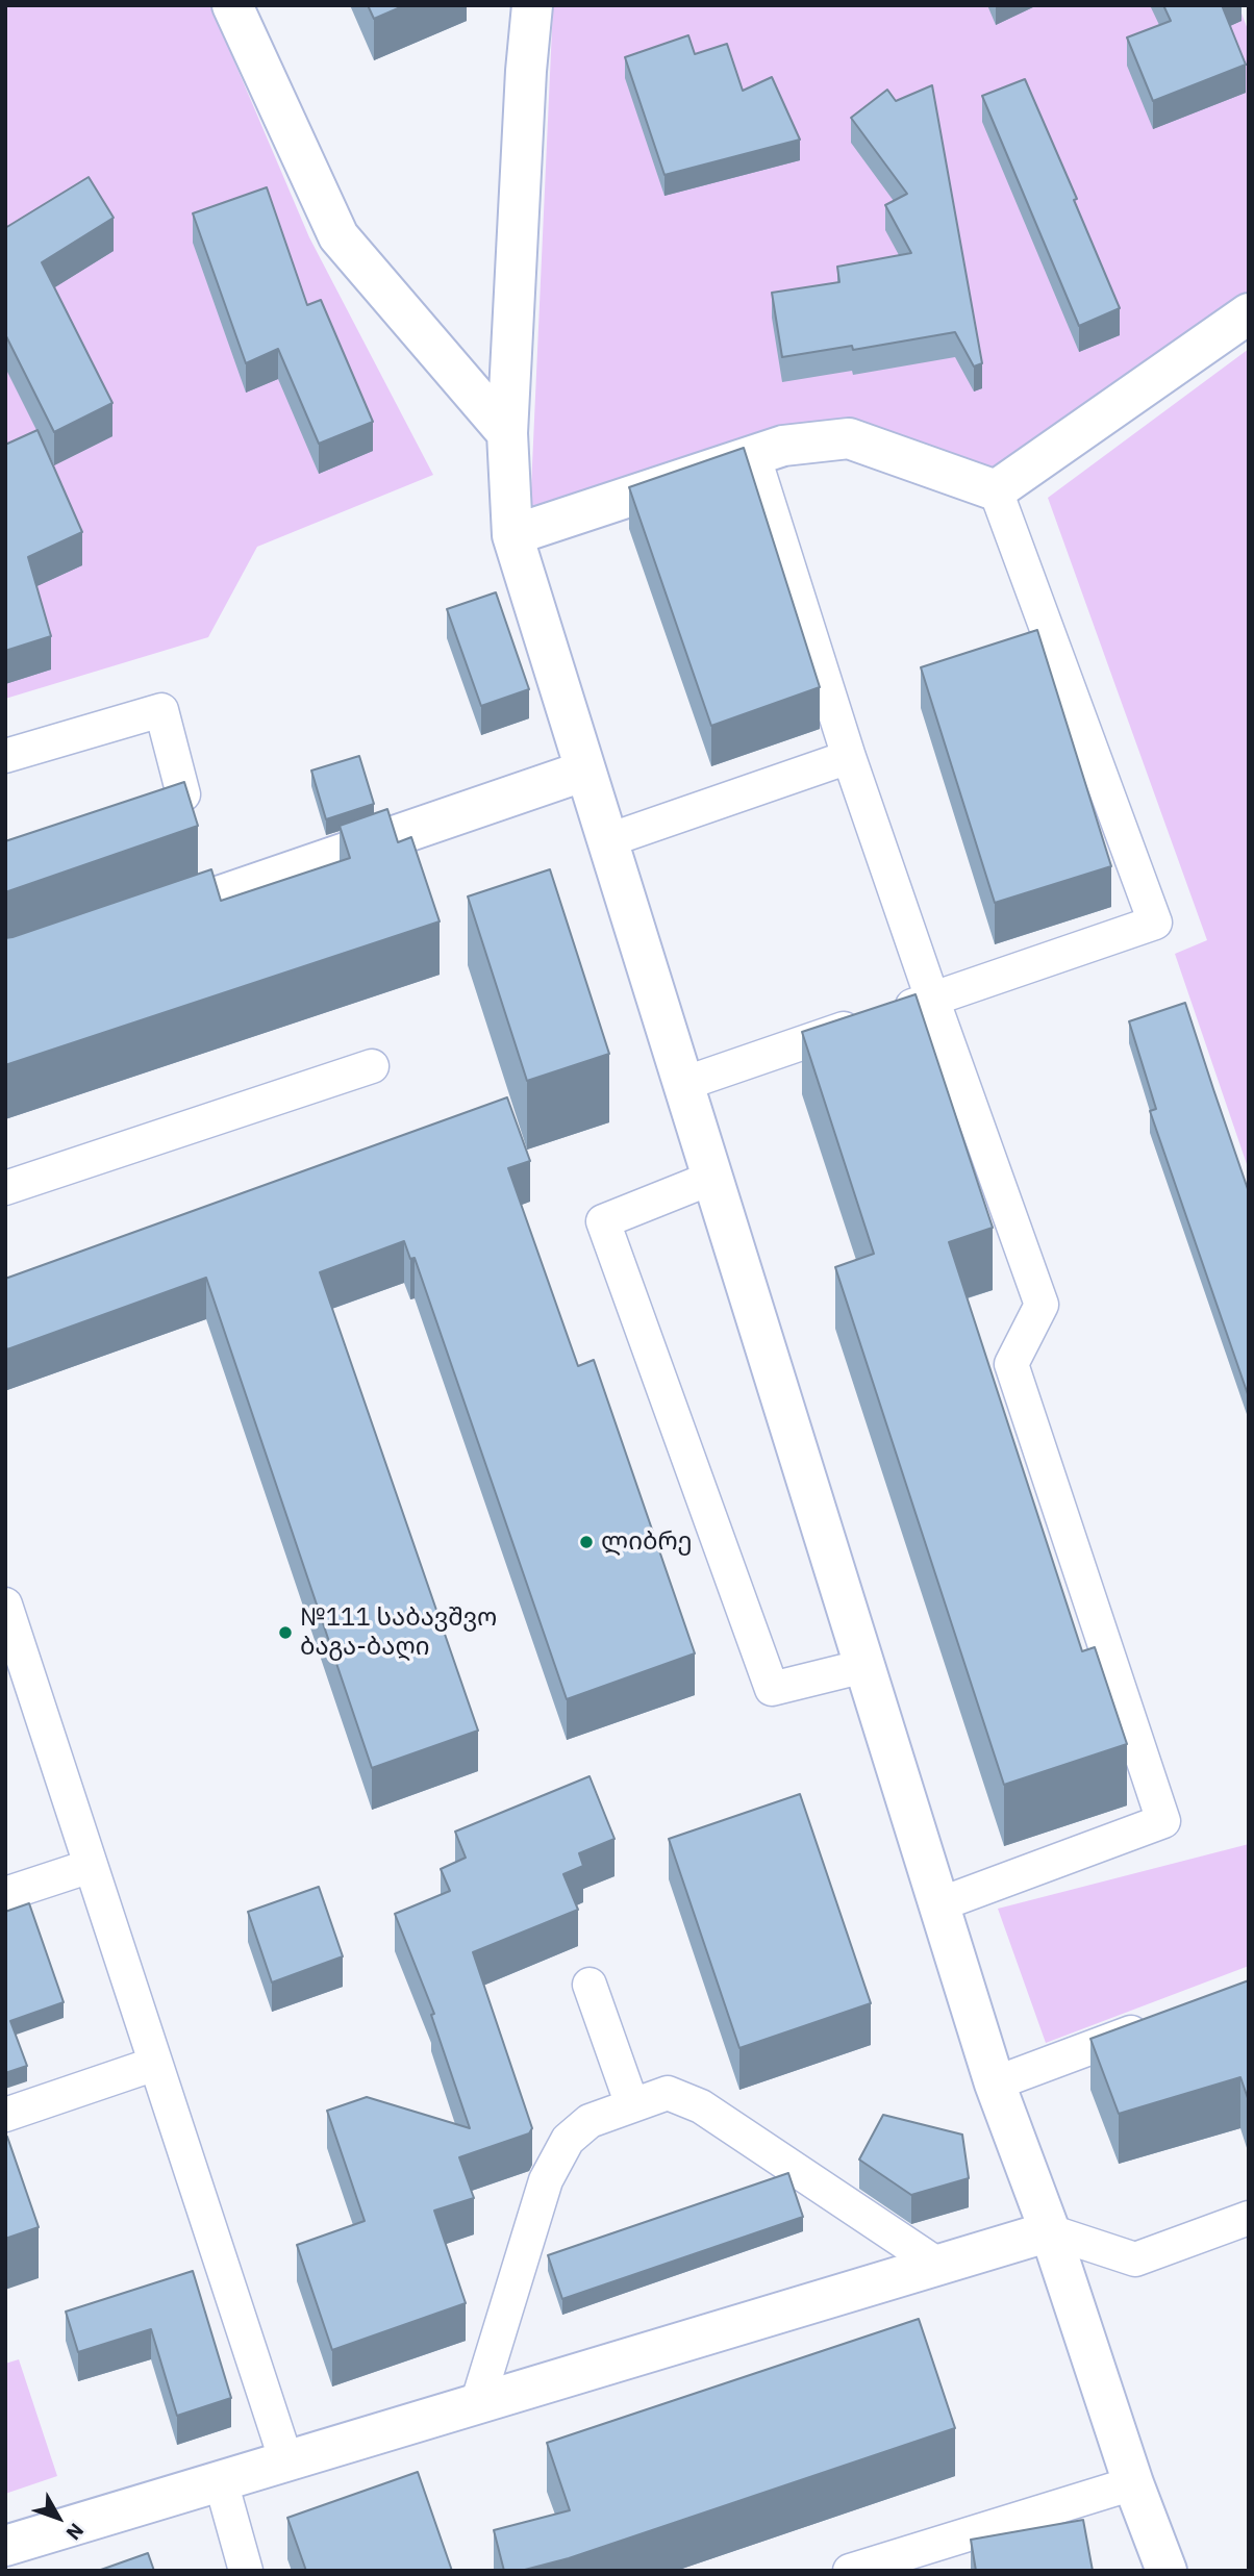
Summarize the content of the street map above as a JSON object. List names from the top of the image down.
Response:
{
  "places": ["ლიბრე", "№111 საბავშვო ბაგა-ბაღი"],
  "north": "bottom right"
}
